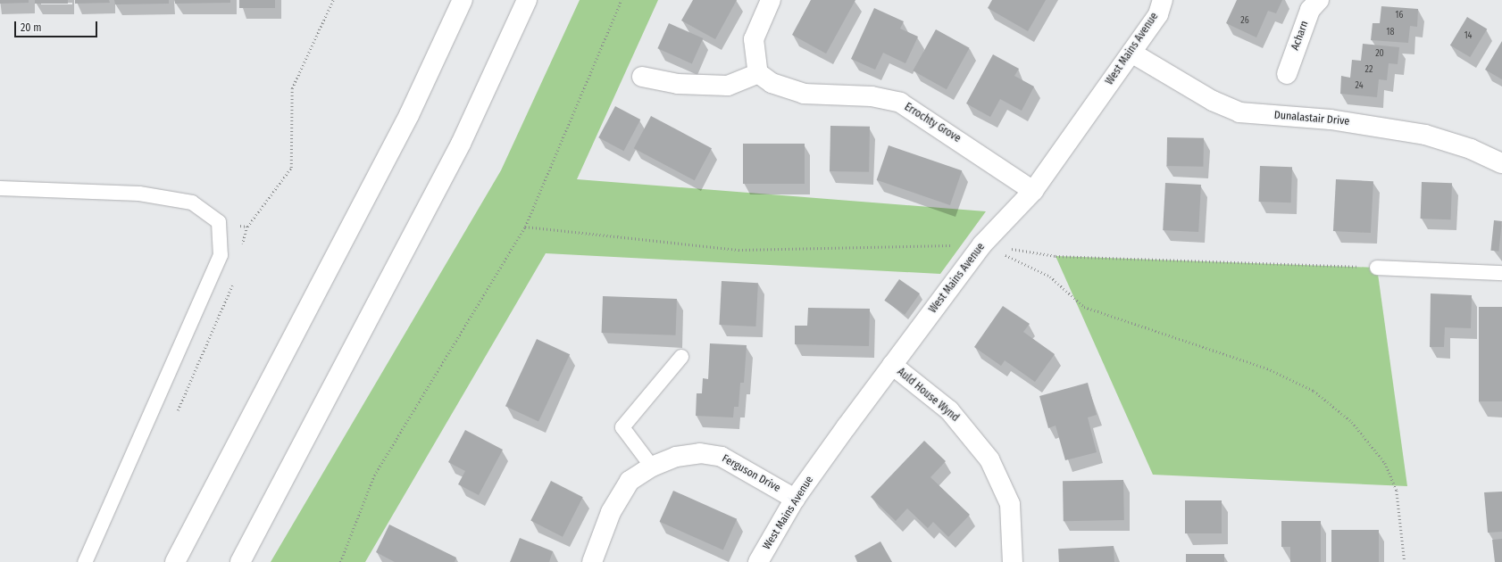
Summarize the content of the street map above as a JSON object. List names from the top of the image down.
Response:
{
  "streets": {
    "main road": [
      "Acharn",
      "West Mains Avenue",
      "Dunalastair Drive",
      "Errochty Grove",
      "Auld House Wynd",
      "Ferguson Drive"
    ]
  },
  "crossings": [
    ["West Mains Avenue", "Dunalastair Drive"],
    ["West Mains Avenue", "Errochty Grove"],
    ["West Mains Avenue", "Auld House Wynd"],
    ["West Mains Avenue", "Ferguson Drive"]
  ],
  "house_numbers": [
    "16",
    "26",
    "18",
    "14",
    "20",
    "22",
    "24"
  ],
  "scale_bar": "20 m"
}
